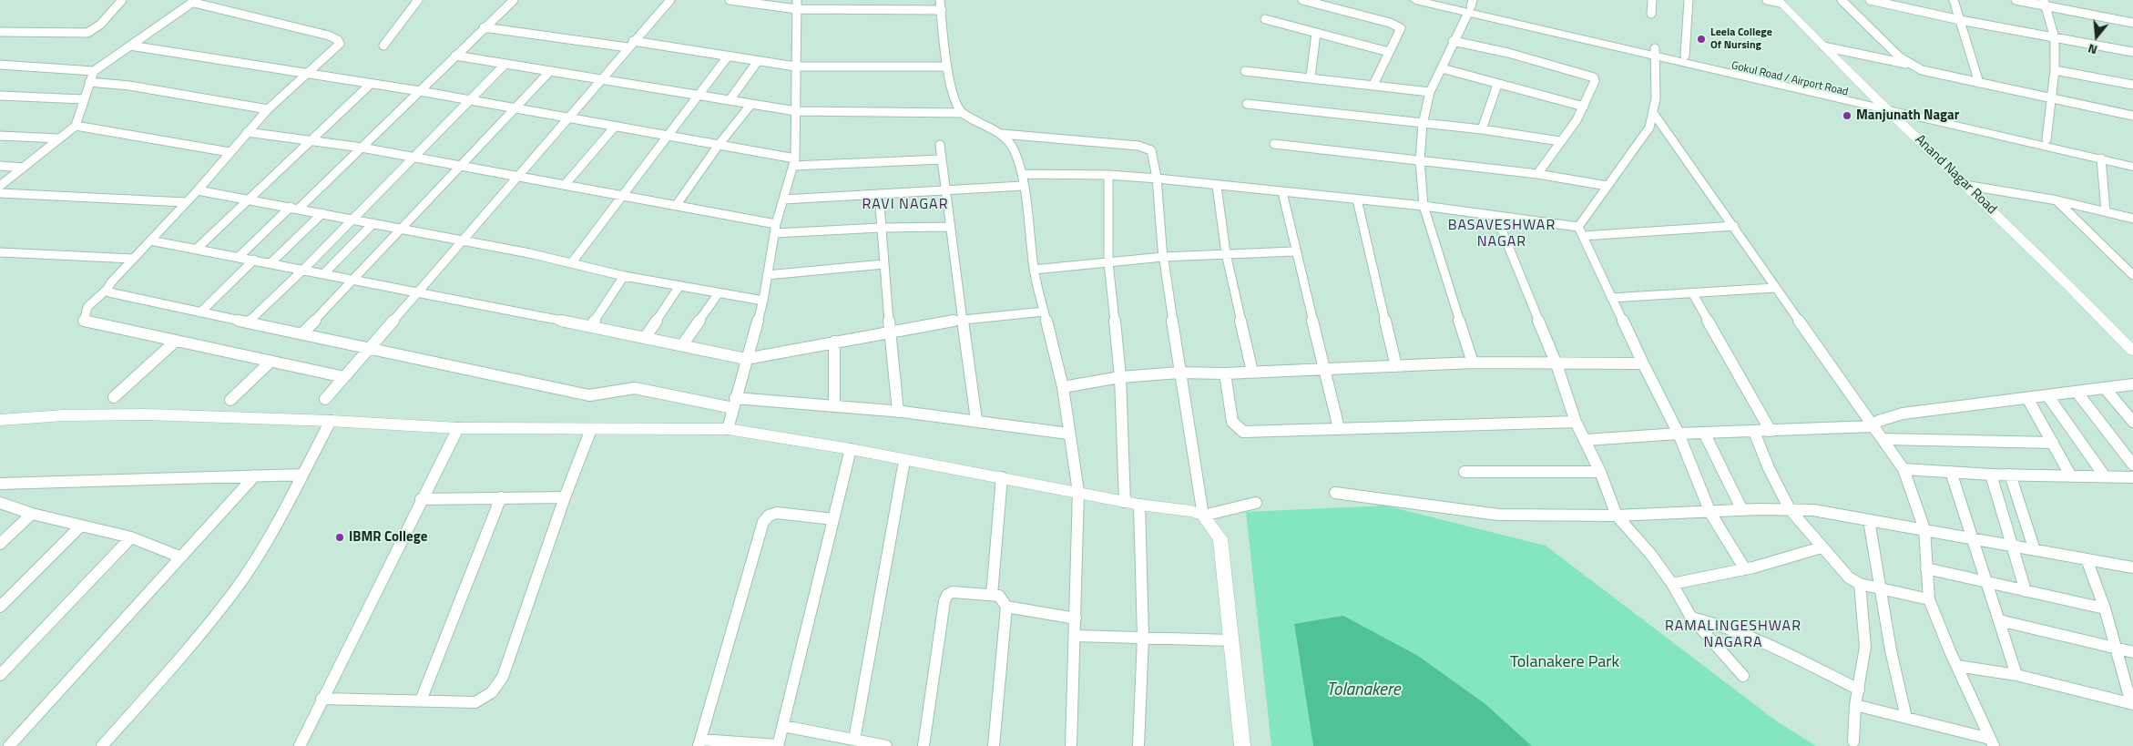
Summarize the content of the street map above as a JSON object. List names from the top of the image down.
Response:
{
  "streets": {
    "main road": ["Gokul Road / Airport Road"],
    "street": ["Anand Nagar Road"]
  },
  "crossings": [
    ["Gokul Road / Airport Road", "Anand Nagar Road"]
  ],
  "districts": ["RAVI NAGAR", "BASAVESHWAR NAGAR", "RAMALINGESHWAR NAGARA"],
  "water": ["Tolanakere"],
  "parks": ["Tolanakere Park"],
  "places": ["Leela College Of Nursing", "Manjunath Nagar", "IBMR College"],
  "north": "bottom"
}
